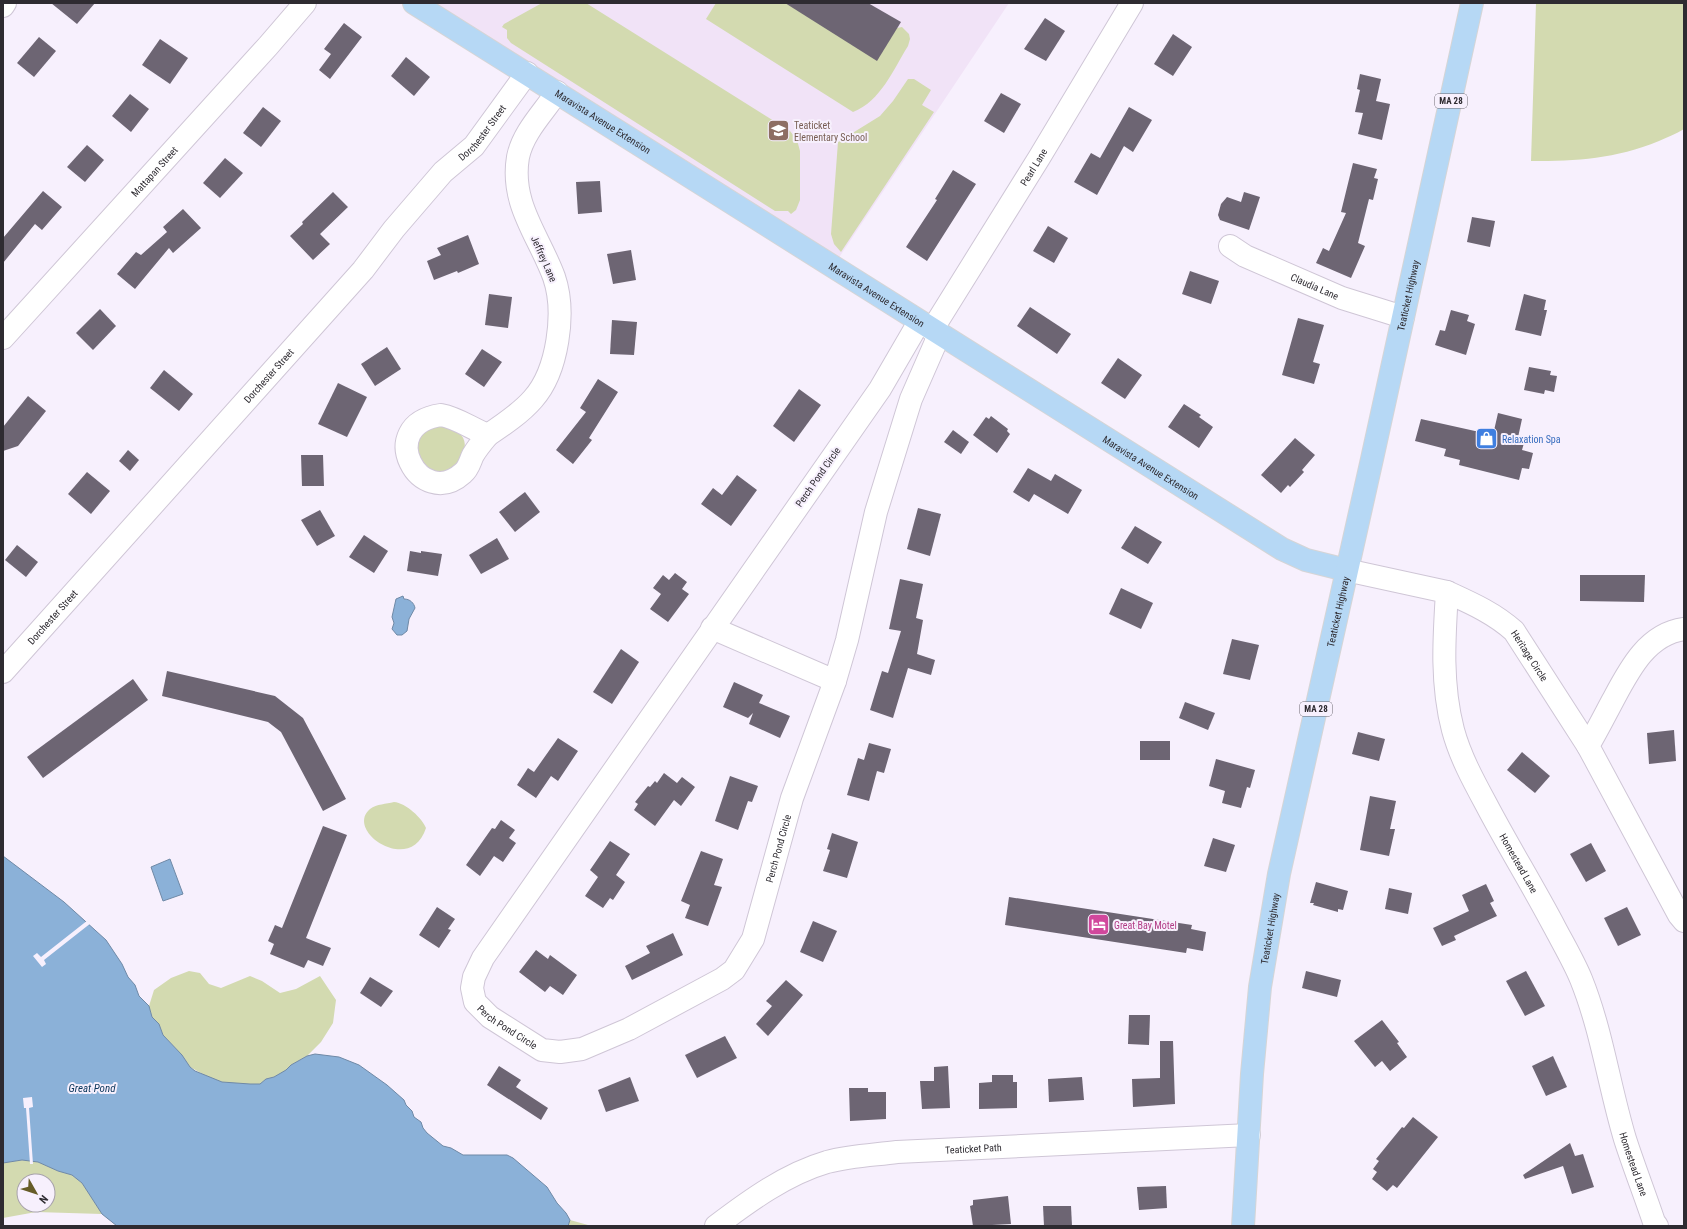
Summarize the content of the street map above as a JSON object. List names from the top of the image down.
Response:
{
  "streets": {
    "main road": ["MA 28", "Maravista Avenue Extension", "Teaticket Highway"],
    "street": [
      "Dorchester Street",
      "Pearl Lane",
      "Mattapan Street",
      "Jeffrey Lane",
      "Claudia Lane",
      "Perch Pond Circle",
      "Heritage Circle",
      "Homestead Lane",
      "Teaticket Path"
    ]
  },
  "crossings": [
    ["Maravista Avenue Extension", "Dorchester Street"],
    ["Maravista Avenue Extension", "Pearl Lane"],
    ["Maravista Avenue Extension", "Jeffrey Lane"],
    ["Maravista Avenue Extension", "Teaticket Highway"],
    ["Maravista Avenue Extension", "Perch Pond Circle"],
    ["Pearl Lane", "Perch Pond Circle"],
    ["Claudia Lane", "Teaticket Highway"],
    ["Teaticket Highway", "Teaticket Path"],
    ["Heritage Circle", "Homestead Lane"]
  ],
  "water": ["Great Pond"],
  "places": {
    "school or university": ["Teaticket Elementary School"],
    "shop": ["Relaxation Spa"],
    "hotel": ["Great Bay Motel"]
  },
  "north": "bottom right"
}
